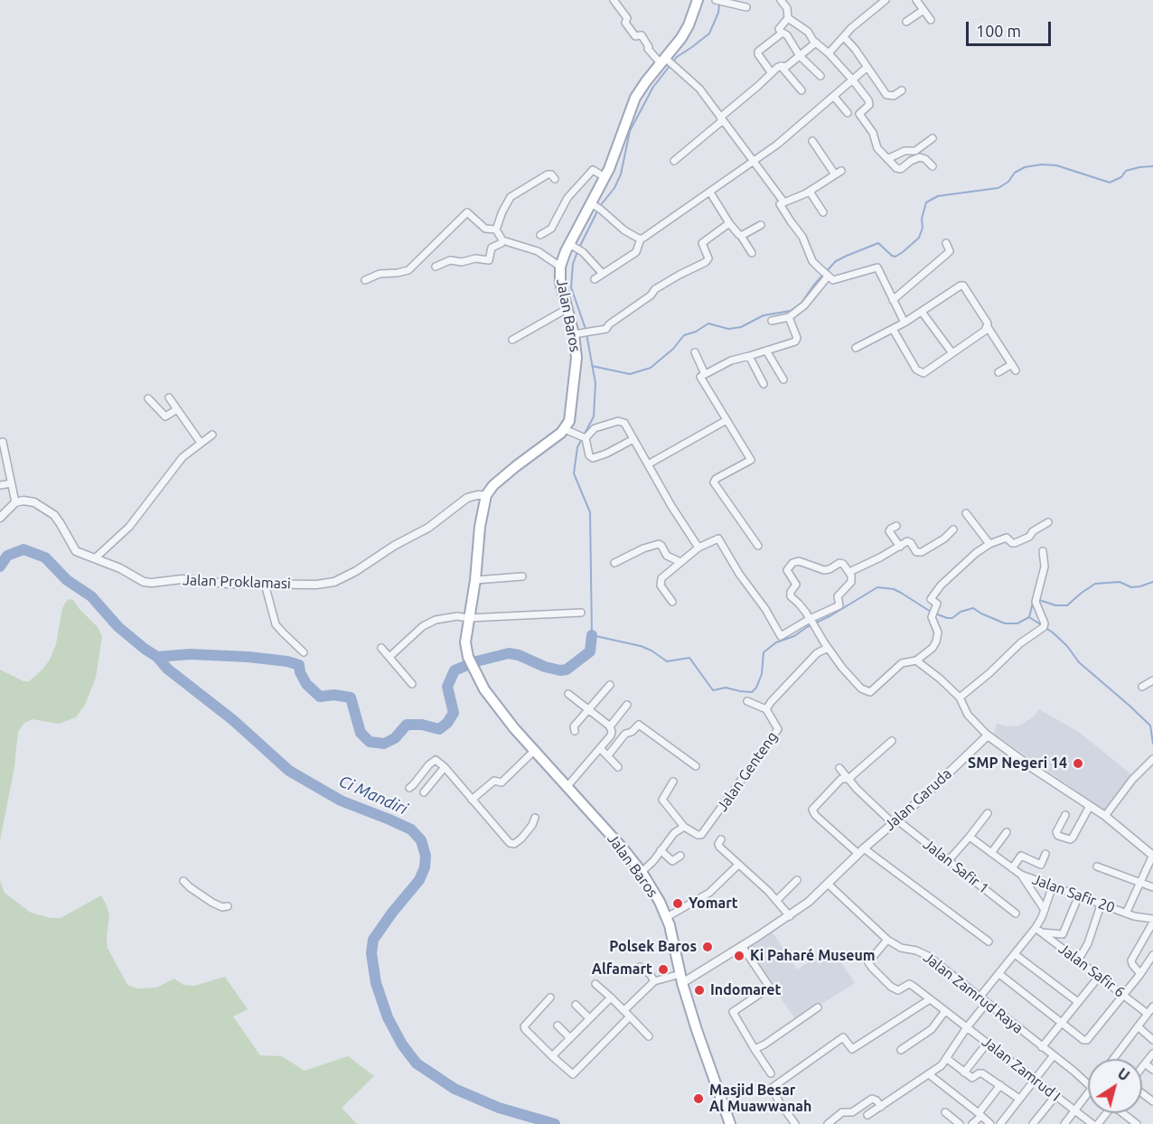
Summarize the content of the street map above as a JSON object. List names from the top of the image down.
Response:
{
  "streets": {
    "main road": ["Jalan Baros"],
    "street": [
      "Jalan Proklamasi",
      "Jalan Genteng",
      "Jalan Garuda",
      "Jalan Safir 1",
      "Jalan Safir 20",
      "Jalan Safir 6",
      "Jalan Zamrud Raya",
      "Jalan Zamrud I"
    ]
  },
  "crossings": [
    ["Jalan Baros", "Jalan Garuda"],
    ["Jalan Garuda", "Jalan Safir 1"],
    ["Jalan Garuda", "Jalan Zamrud Raya"],
    ["Jalan Zamrud Raya", "Jalan Zamrud I"]
  ],
  "water": ["Ci Mandiri"],
  "places": [
    "SMP Negeri 14",
    "Yomart",
    "Polsek Baros",
    "Ki Paharé Museum",
    "Alfamart",
    "Indomaret",
    "Masjid Besar Al Muawwanah"
  ],
  "scale_bar": "100 m",
  "north": "top right"
}
